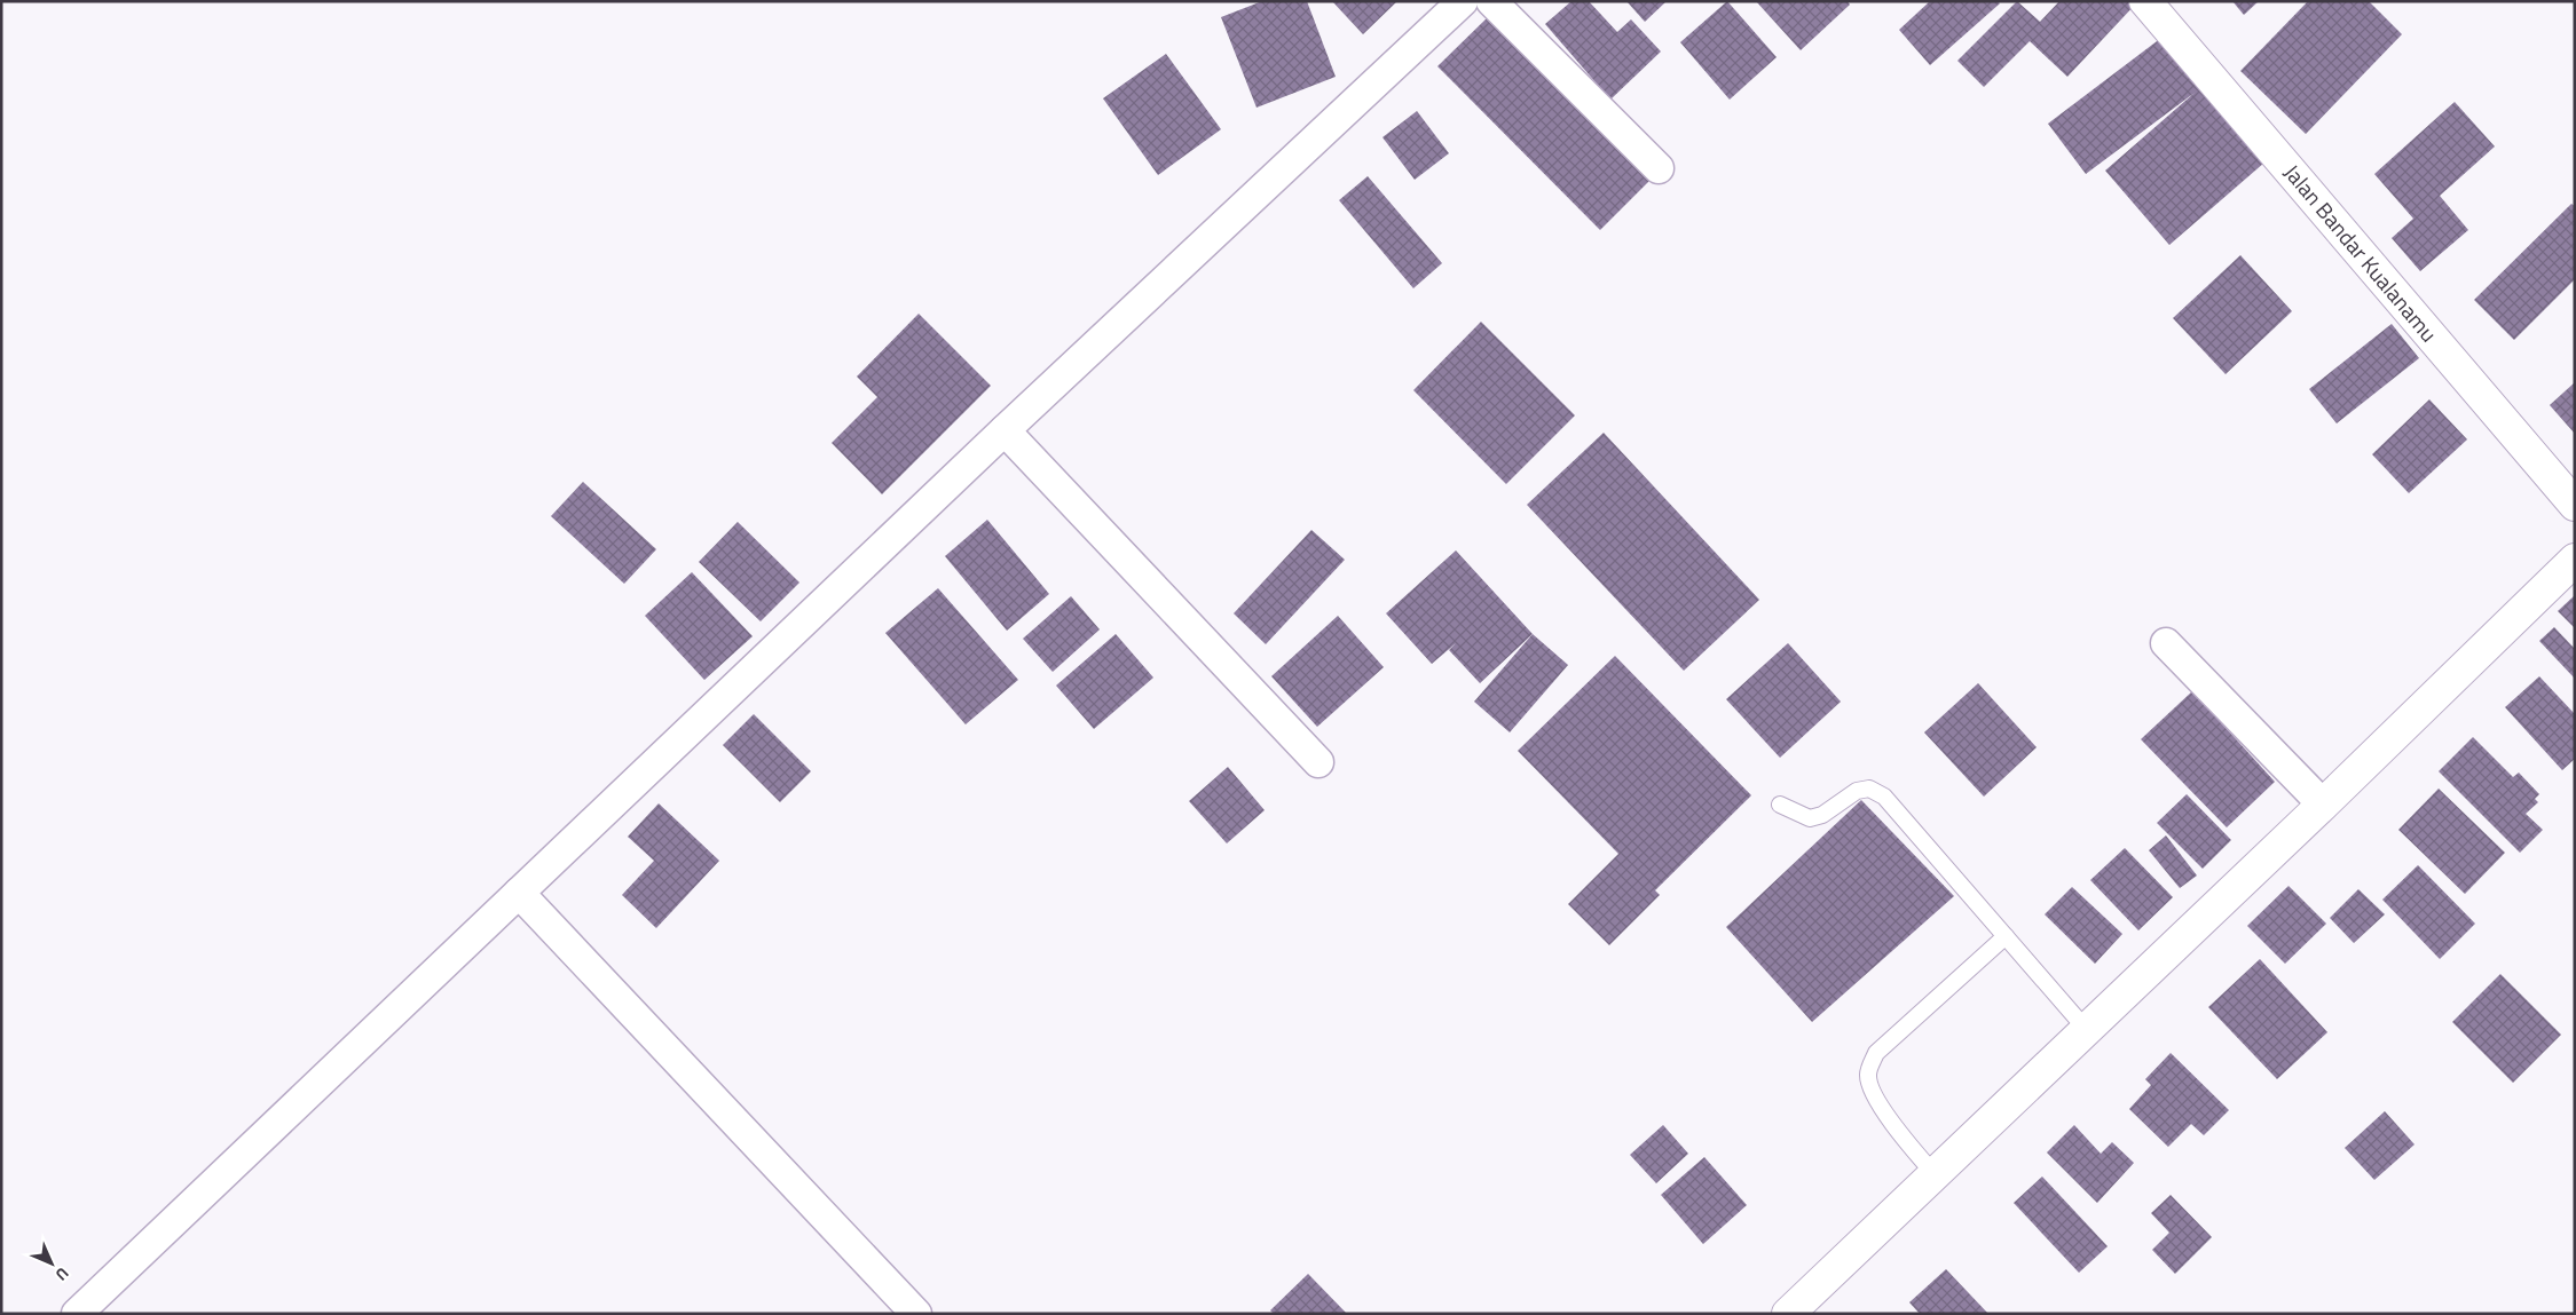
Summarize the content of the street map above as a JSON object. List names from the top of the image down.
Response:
{
  "streets": {
    "street": ["Jalan Bandar Kualanamu"]
  },
  "north": "bottom right"
}
